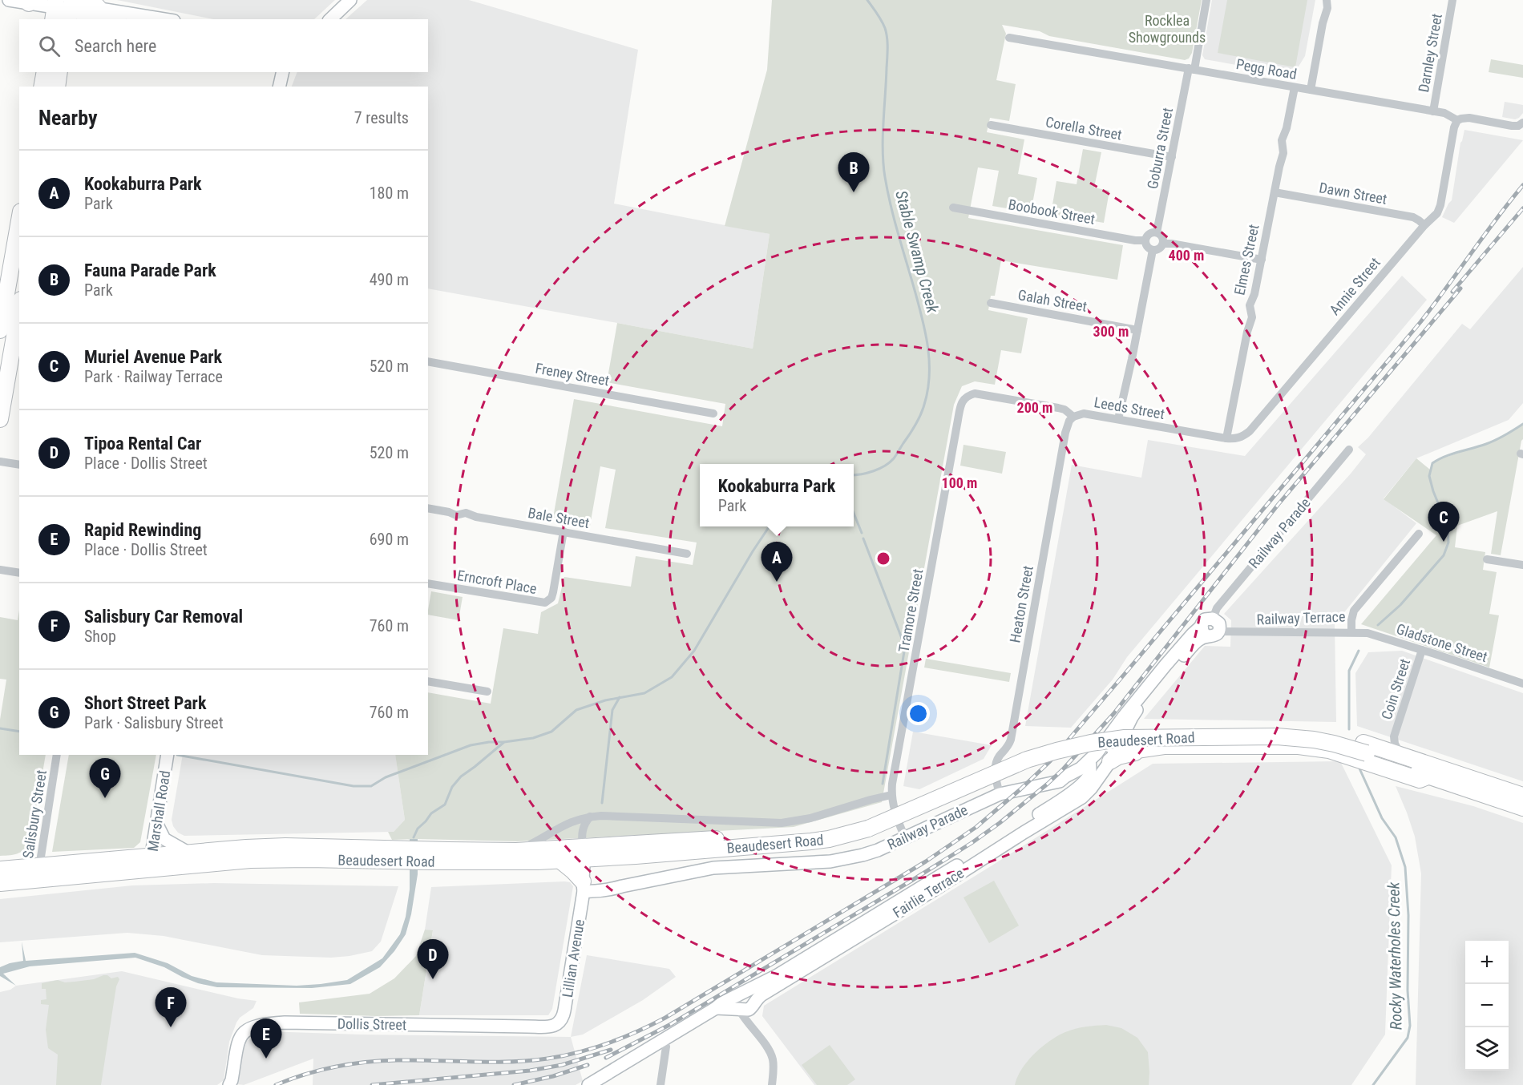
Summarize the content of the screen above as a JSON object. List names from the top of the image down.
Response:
{
  "streets": {
    "highway": ["Beaudesert Road"],
    "street": [
      "Darnley Street",
      "Pegg Road",
      "Corella Street",
      "Goburra Street",
      "Dawn Street",
      "Boobook Street",
      "Elmes Street",
      "Annie Street",
      "Galah Street",
      "Freney Street",
      "Leeds Street",
      "Bale Street",
      "Railway Parade",
      "Erncroft Place",
      "Heaton Street",
      "Tramore Street",
      "Railway Terrace",
      "Gladstone Street",
      "Coin Street",
      "Marshall Road",
      "Salisbury Street",
      "Fairlie Terrace",
      "Lillian Avenue",
      "Dollis Street"
    ]
  },
  "crossings": [
    ["Darnley Street", "Pegg Road"],
    ["Pegg Road", "Goburra Street"],
    ["Pegg Road", "Elmes Street"],
    ["Pegg Road", "Annie Street"],
    ["Corella Street", "Goburra Street"],
    ["Goburra Street", "Boobook Street"],
    ["Dawn Street", "Elmes Street"],
    ["Dawn Street", "Annie Street"],
    ["Elmes Street", "Annie Street"],
    ["Elmes Street", "Leeds Street"],
    ["Annie Street", "Leeds Street"],
    ["Leeds Street", "Heaton Street"],
    ["Leeds Street", "Tramore Street"],
    ["Bale Street", "Erncroft Place"],
    ["Railway Parade", "Heaton Street"],
    ["Railway Parade", "Tramore Street"],
    ["Railway Parade", "Railway Terrace"],
    ["Railway Parade", "Fairlie Terrace"],
    ["Railway Parade", "Lillian Avenue"],
    ["Tramore Street", "Beaudesert Road"],
    ["Railway Terrace", "Gladstone Street"],
    ["Gladstone Street", "Coin Street"],
    ["Coin Street", "Beaudesert Road"],
    ["Beaudesert Road", "Marshall Road"],
    ["Beaudesert Road", "Salisbury Street"],
    ["Beaudesert Road", "Lillian Avenue"],
    ["Lillian Avenue", "Dollis Street"]
  ],
  "water": ["Stable Swamp Creek", "Rocky Waterholes Creek"],
  "parks": ["Rocklea Showgrounds"],
  "page": {
    "search": "Search here",
    "heading": ["Nearby", "7 results"],
    "list": [
      {
        "mark": "A",
        "name": "Kookaburra Park",
        "note": "Park",
        "value": "180 m"
      },
      {
        "mark": "B",
        "name": "Fauna Parade Park",
        "note": "Park",
        "value": "490 m"
      },
      {
        "mark": "C",
        "name": "Muriel Avenue Park",
        "note": "Park · Railway Terrace",
        "value": "520 m"
      },
      {
        "mark": "D",
        "name": "Tipoa Rental Car",
        "note": "Place · Dollis Street",
        "value": "520 m"
      },
      {
        "mark": "E",
        "name": "Rapid Rewinding",
        "note": "Place · Dollis Street",
        "value": "690 m"
      },
      {
        "mark": "F",
        "name": "Salisbury Car Removal",
        "note": "Shop",
        "value": "760 m"
      },
      {
        "mark": "G",
        "name": "Short Street Park",
        "note": "Park · Salisbury Street",
        "value": "760 m"
      }
    ],
    "pins": [
      "B",
      "C",
      "A",
      "G",
      "D",
      "F",
      "E"
    ],
    "popup": ["Kookaburra Park", "Park"],
    "map_buttons": ["+", "−"]
  },
  "rings": [
    "400 m",
    "300 m",
    "200 m",
    "100 m"
  ]
}
